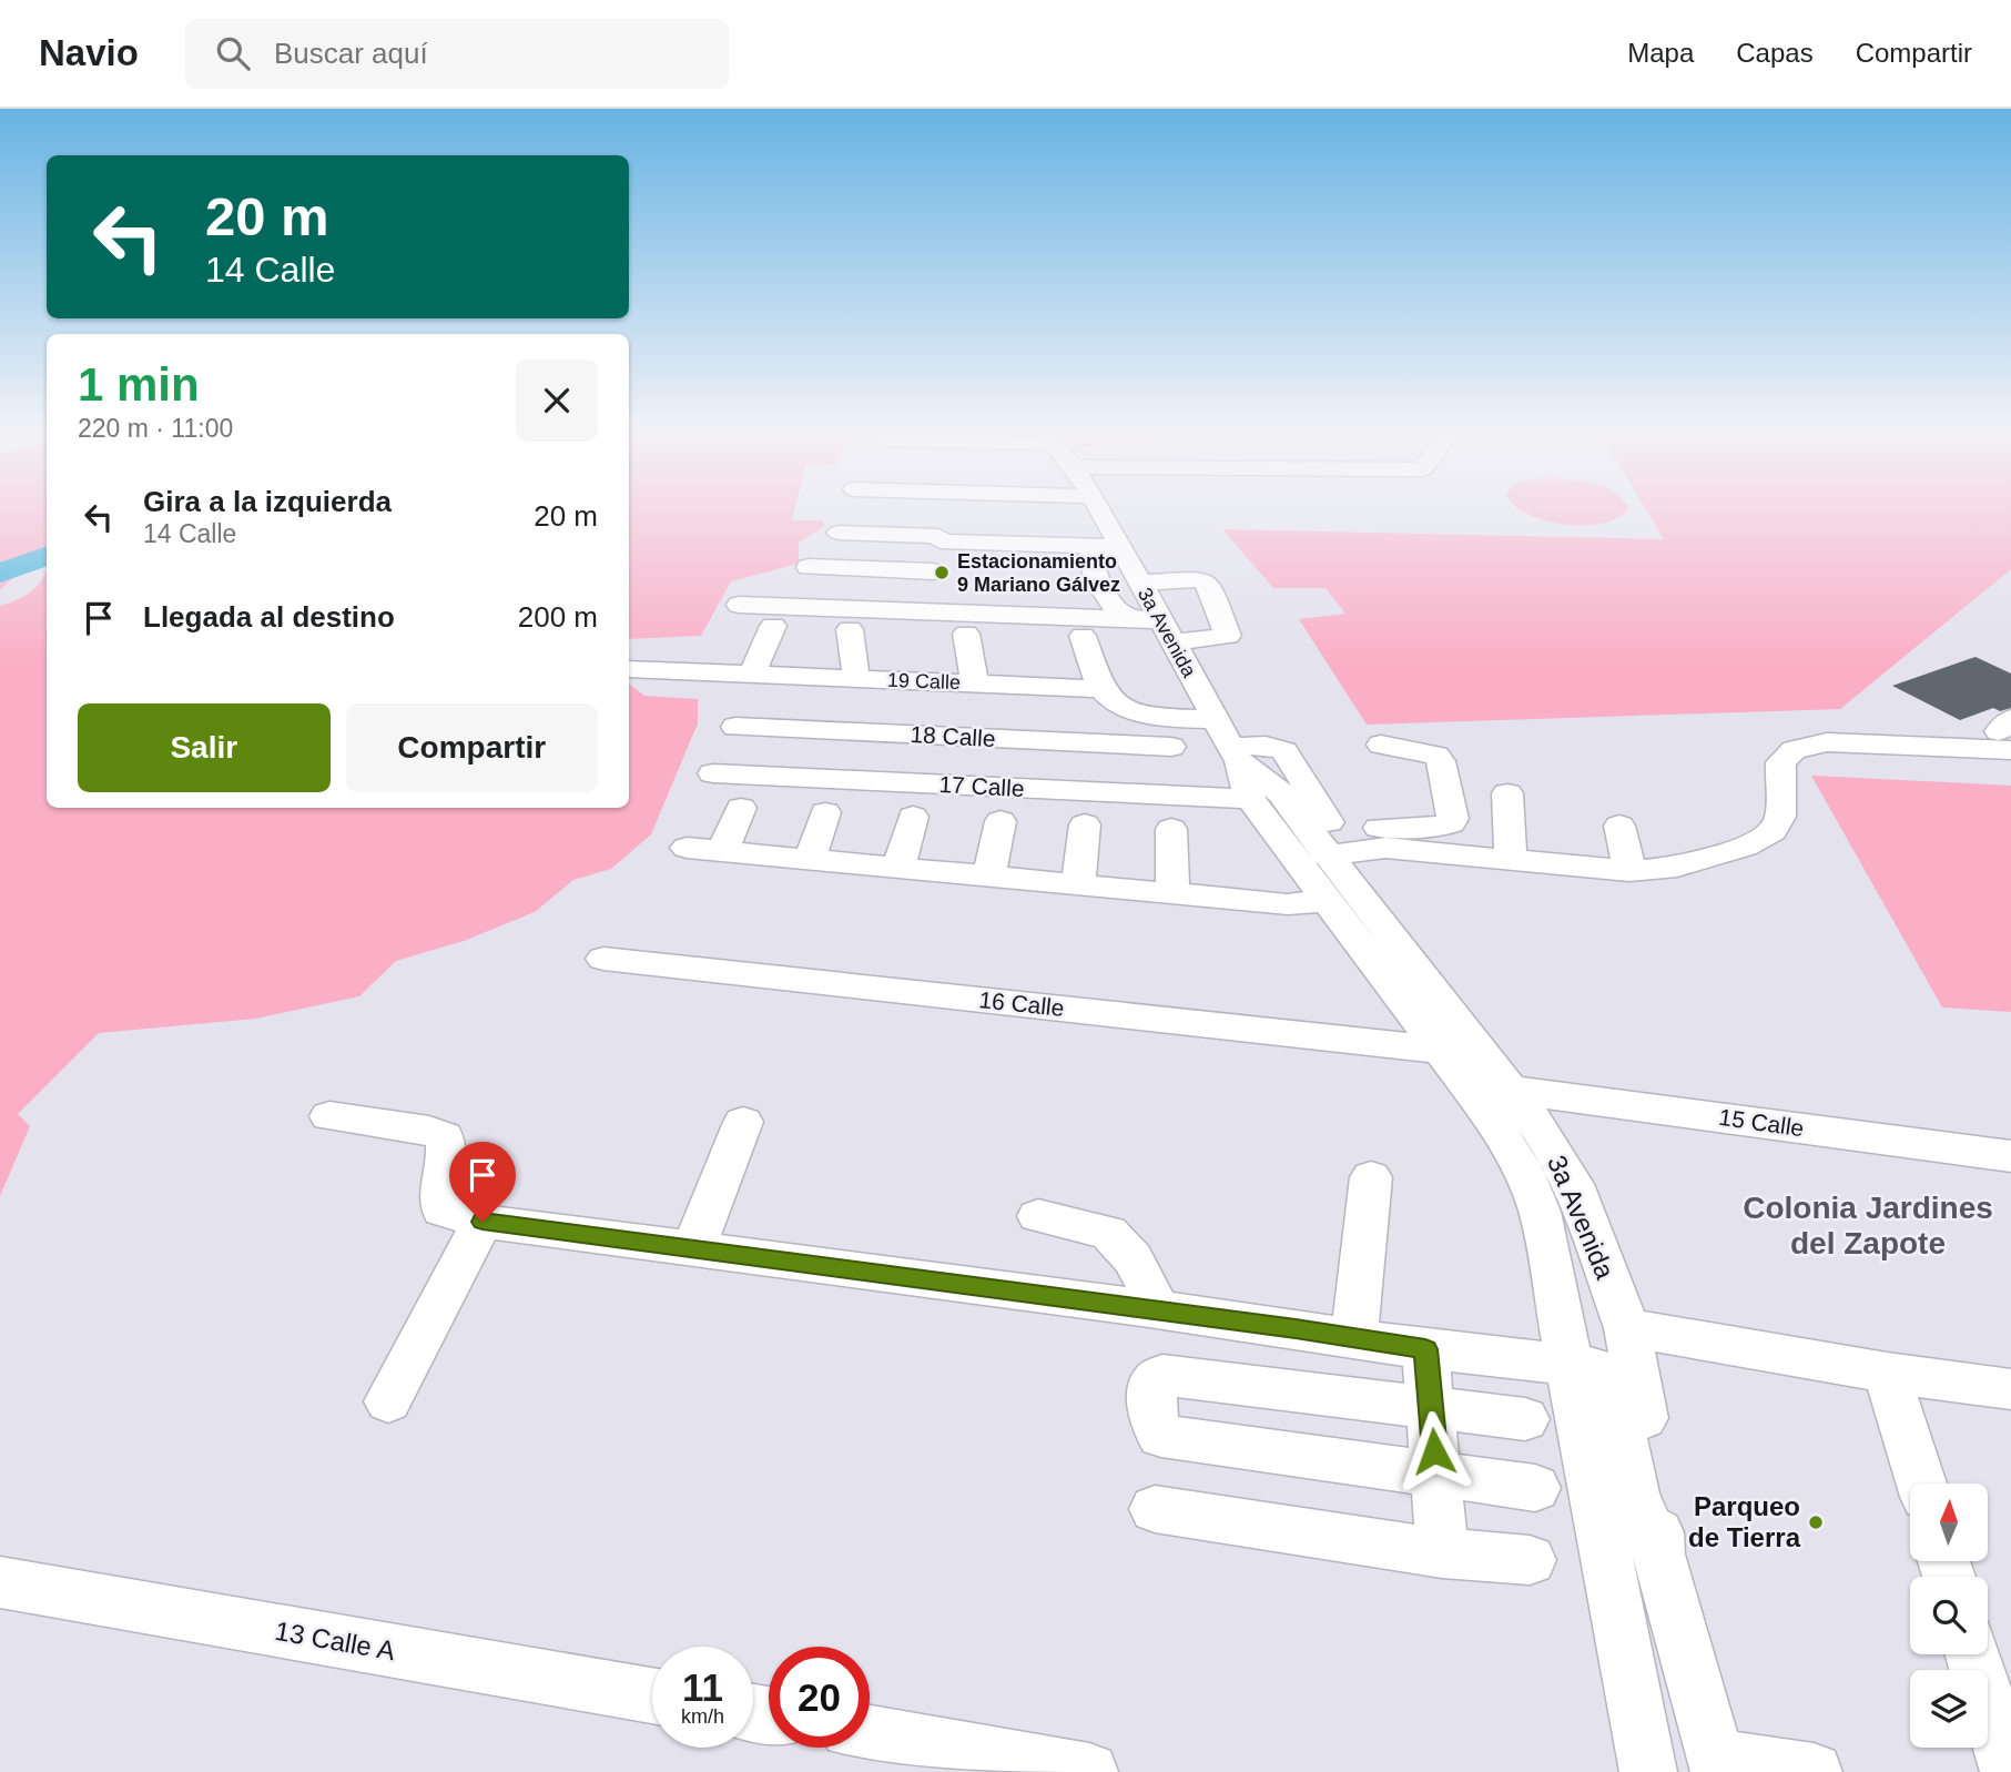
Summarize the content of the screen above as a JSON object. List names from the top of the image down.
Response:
{
  "streets": {
    "street": [
      "3a Avenida",
      "19 Calle",
      "18 Calle",
      "17 Calle",
      "16 Calle",
      "15 Calle",
      "13 Calle A"
    ]
  },
  "crossings": [
    ["3a Avenida", "17 Calle"],
    ["3a Avenida", "16 Calle"],
    ["3a Avenida", "15 Calle"]
  ],
  "districts": ["Colonia Jardines del Zapote"],
  "places": ["Estacionamiento 9 Mariano Gálvez", "Parqueo de Tierra"],
  "north": "top",
  "page": {
    "header": "Navio",
    "search": "Buscar aquí",
    "nav": ["Mapa", "Capas", "Compartir"],
    "turn": ["20 m", "14 Calle"],
    "heading": ["1 min", "220 m · 11:00"],
    "list": [
      {
        "name": "Gira a la izquierda",
        "note": "14 Calle",
        "value": "20 m"
      },
      {
        "name": "Llegada al destino",
        "value": "200 m"
      }
    ],
    "buttons": ["Salir", "Compartir"],
    "speed": "11 km/h",
    "limit": "20"
  }
}
